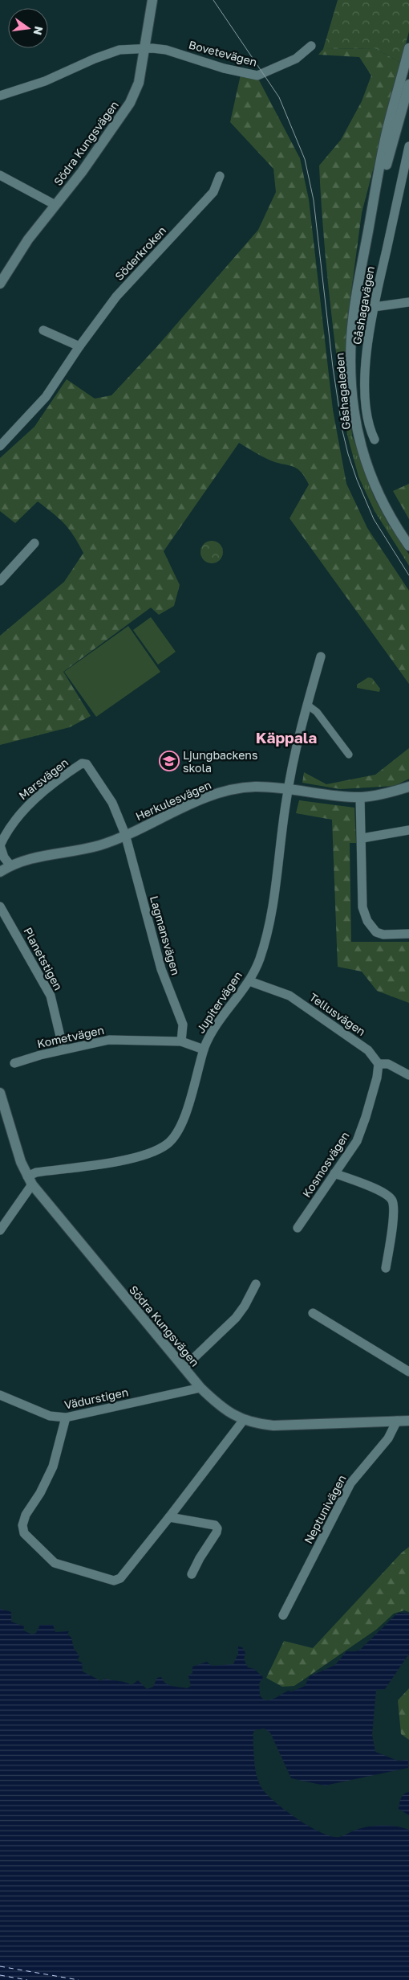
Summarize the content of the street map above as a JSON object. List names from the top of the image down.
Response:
{
  "streets": {
    "street": [
      "Bovetevägen",
      "Södra Kungsvägen",
      "Söderkroken",
      "Gåshagavägen",
      "Gåshagaleden",
      "Marsvägen",
      "Herkulesvägen",
      "Lagmansvägen",
      "Planetstigen",
      "Jupitervägen",
      "Tellusvägen",
      "Kometvägen",
      "Kosmosvägen",
      "Vädurstigen",
      "Neptunivägen"
    ]
  },
  "crossings": [
    ["Bovetevägen", "Södra Kungsvägen"],
    ["Södra Kungsvägen", "Jupitervägen"],
    ["Södra Kungsvägen", "Vädurstigen"],
    ["Södra Kungsvägen", "Neptunivägen"],
    ["Marsvägen", "Herkulesvägen"],
    ["Marsvägen", "Lagmansvägen"],
    ["Herkulesvägen", "Lagmansvägen"],
    ["Herkulesvägen", "Jupitervägen"],
    ["Lagmansvägen", "Kometvägen"],
    ["Planetstigen", "Kometvägen"],
    ["Jupitervägen", "Tellusvägen"],
    ["Jupitervägen", "Kometvägen"],
    ["Tellusvägen", "Kosmosvägen"]
  ],
  "districts": ["Käppala"],
  "places": {
    "school or university": ["Ljungbackens skola"]
  },
  "north": "right"
}
